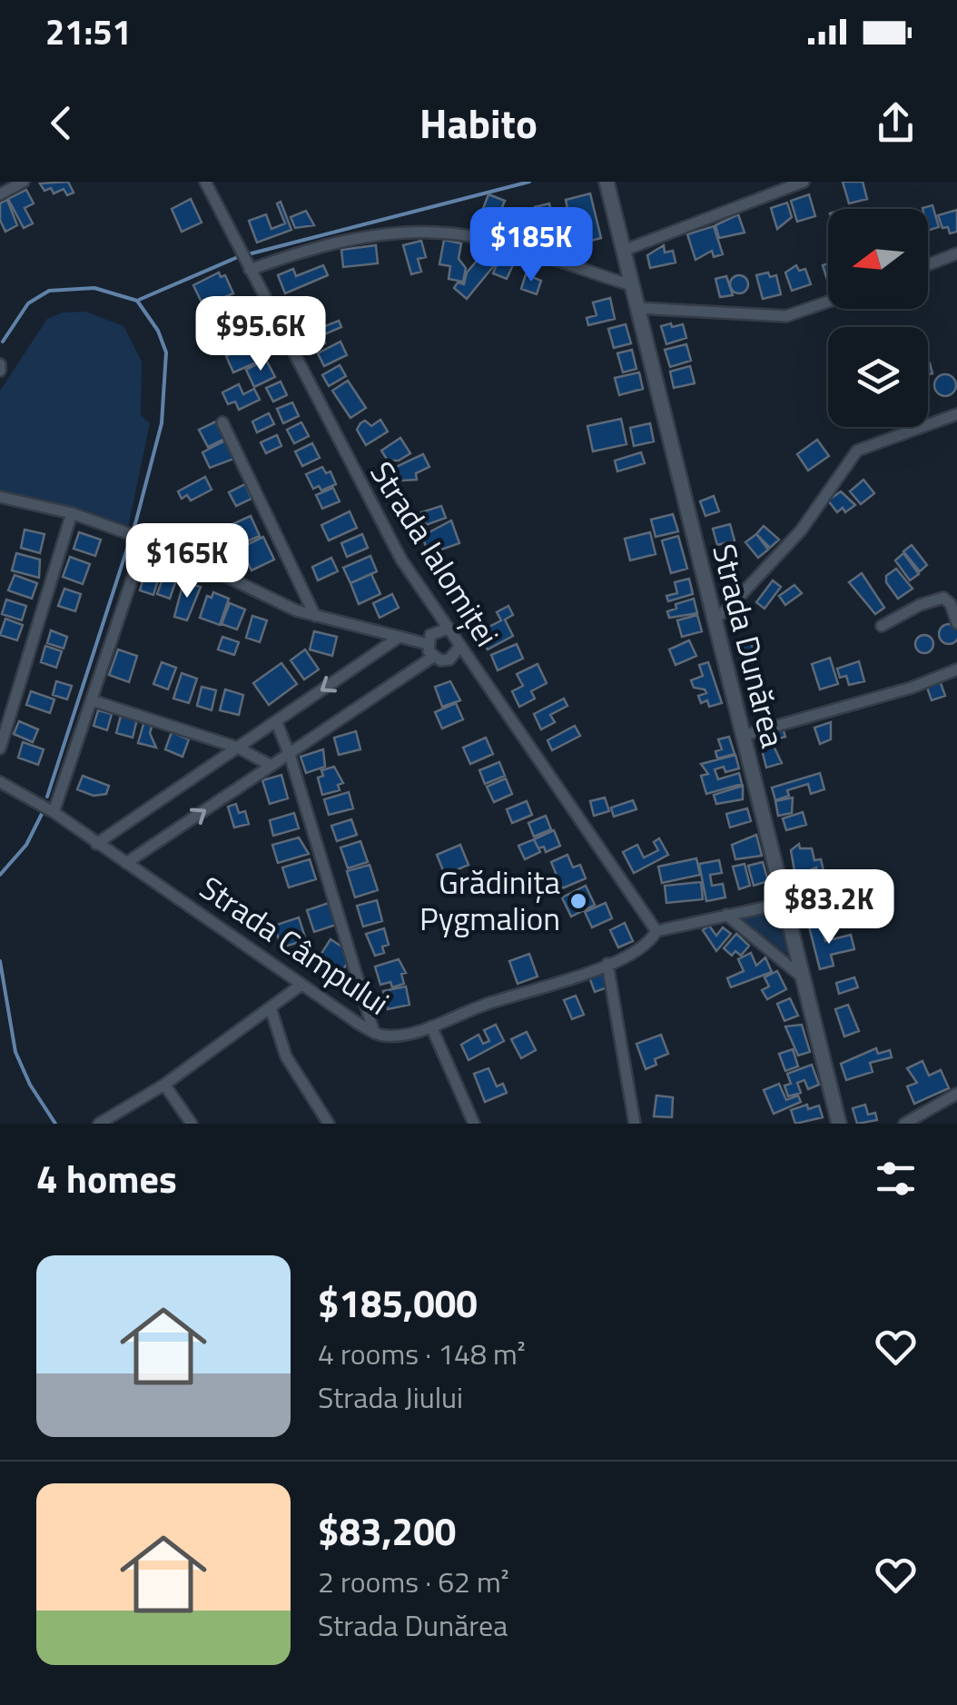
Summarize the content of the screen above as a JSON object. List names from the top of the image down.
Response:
{
  "streets": {
    "street": ["Strada Ialomiței", "Strada Dunărea", "Strada Câmpului"]
  },
  "crossings": [
    ["Strada Ialomiței", "Strada Câmpului"],
    ["Strada Dunărea", "Strada Câmpului"]
  ],
  "places": ["Grădinița Pygmalion"],
  "north": "left",
  "page": {
    "status": "21:51",
    "header": "Habito",
    "price": [
      "$185K",
      "$95.6K",
      "$165K",
      "$83.2K"
    ],
    "heading": "4 homes",
    "list": [
      {
        "name": "$185,000",
        "note": "4 rooms · 148 m² · Strada Jiului"
      },
      {
        "name": "$83,200",
        "note": "2 rooms · 62 m² · Strada Dunărea"
      }
    ]
  }
}
